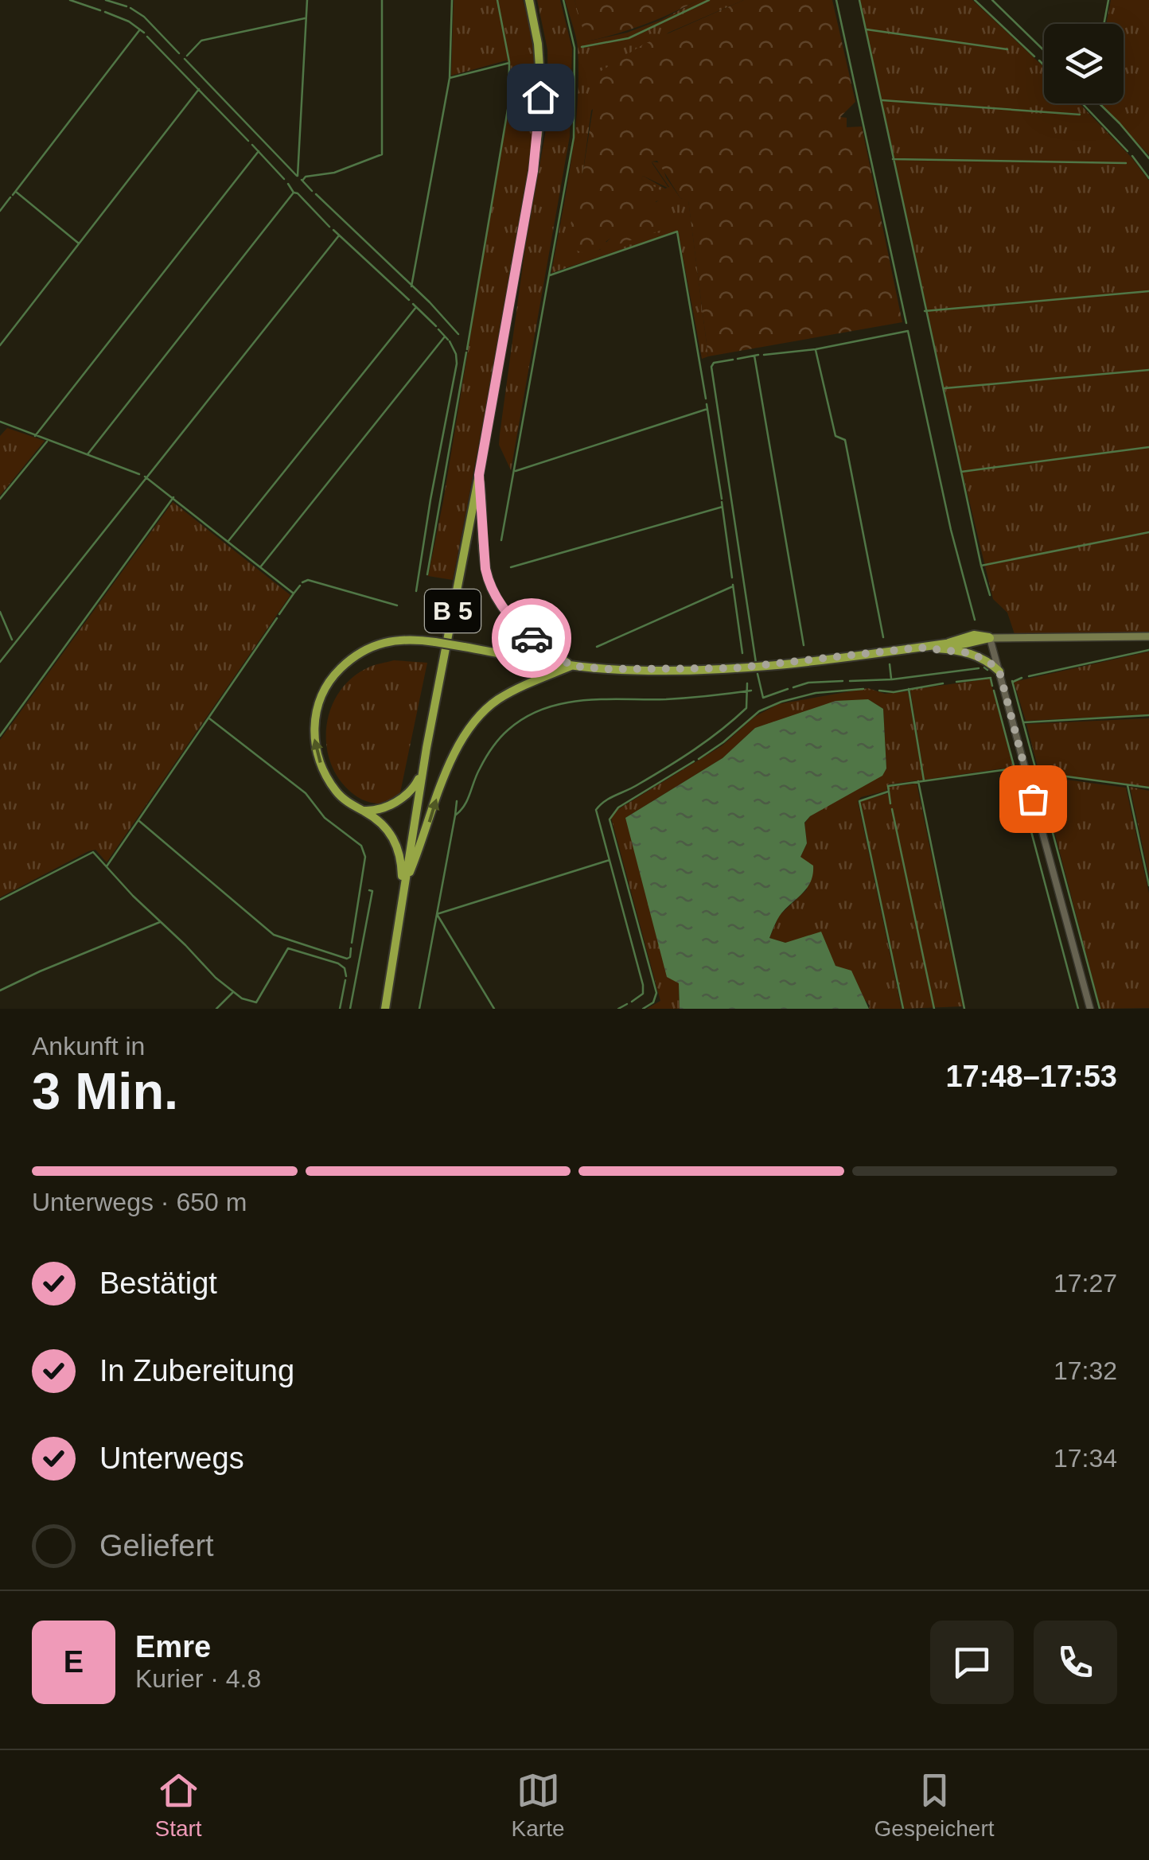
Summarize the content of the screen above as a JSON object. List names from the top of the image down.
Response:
{
  "streets": {
    "highway": ["B 5"]
  },
  "page": {
    "heading": ["3 Min.", "Ankunft in", "17:48–17:53"],
    "panel": ["Emre", "Kurier · 4.8"],
    "bar": "Unterwegs · 650 m",
    "list": [
      ["Bestätigt", "17:27"],
      ["In Zubereitung", "17:32"],
      ["Unterwegs", "17:34"],
      "Geliefert"
    ],
    "round": "E",
    "tabs": ["Start", "Karte", "Gespeichert"]
  }
}
